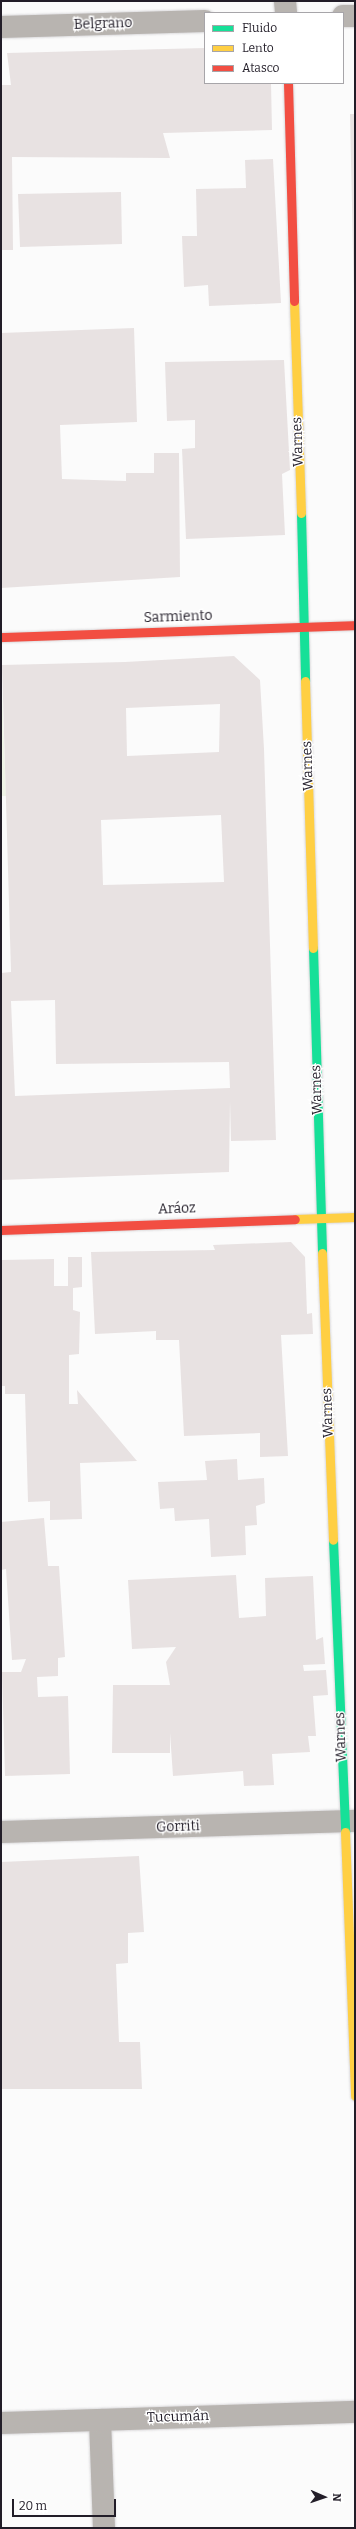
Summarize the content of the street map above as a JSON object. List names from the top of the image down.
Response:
{
  "streets": {
    "street": [
      "Belgrano",
      "Warnes",
      "Sarmiento",
      "Aráoz",
      "Gorriti",
      "Tucumán"
    ]
  },
  "crossings": [
    ["Warnes", "Sarmiento"],
    ["Warnes", "Aráoz"],
    ["Warnes", "Gorriti"]
  ],
  "legend": ["Fluido", "Lento", "Atasco"],
  "scale_bar": "20 m",
  "north": "right"
}
